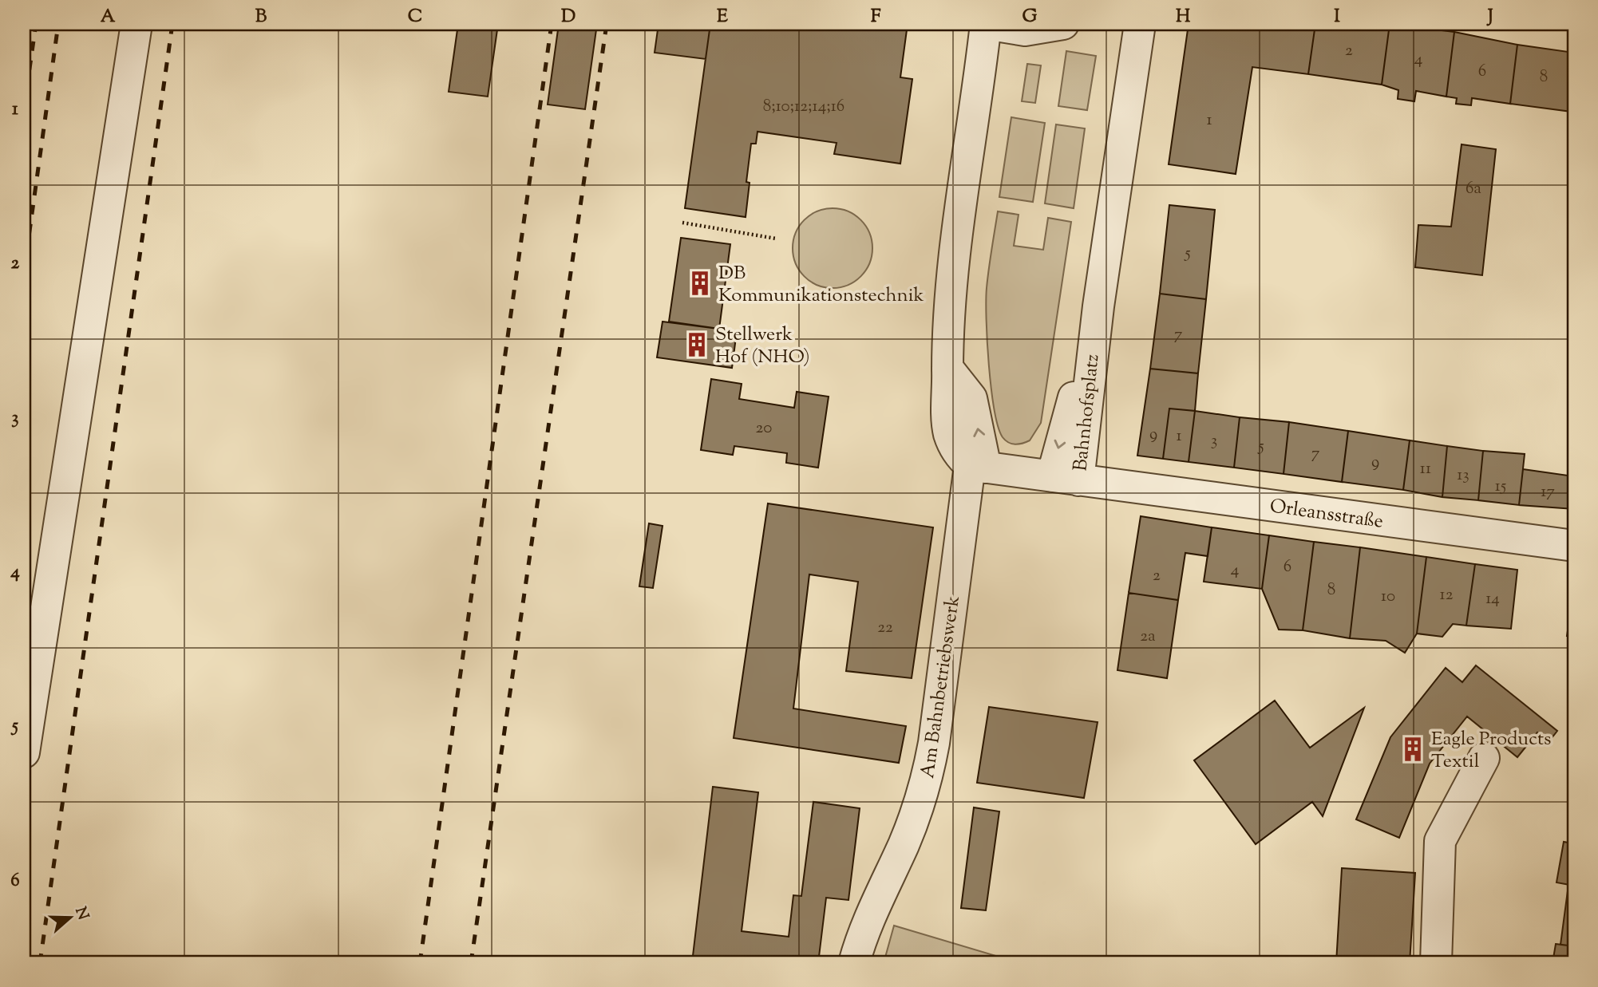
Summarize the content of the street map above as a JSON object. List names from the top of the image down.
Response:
{
  "streets": {
    "street": ["Bahnhofsplatz", "Orleansstraße", "Am Bahnbetriebswerk"]
  },
  "crossings": [
    ["Bahnhofsplatz", "Orleansstraße"],
    ["Bahnhofsplatz", "Am Bahnbetriebswerk"]
  ],
  "one_way": ["Bahnhofsplatz", "Am Bahnbetriebswerk"],
  "places": {
    "building": ["DB Kommunikationstechnik", "Stellwerk Hof (NHO)", "Eagle Products Textil"]
  },
  "house_numbers": [
    "2",
    "4",
    "6",
    "8",
    "8;10;12;14;16",
    "1",
    "6a",
    "5",
    "7",
    "20",
    "9",
    "1",
    "3",
    "5",
    "7",
    "9",
    "11",
    "13",
    "15",
    "17",
    "6",
    "4",
    "2",
    "8",
    "12",
    "10",
    "14",
    "22",
    "2a"
  ],
  "north": "right",
  "grid": {
    "columns": [
      "A",
      "B",
      "C",
      "D",
      "E",
      "F",
      "G",
      "H",
      "I",
      "J"
    ],
    "rows": [
      "1",
      "2",
      "3",
      "4",
      "5",
      "6"
    ]
  }
}
